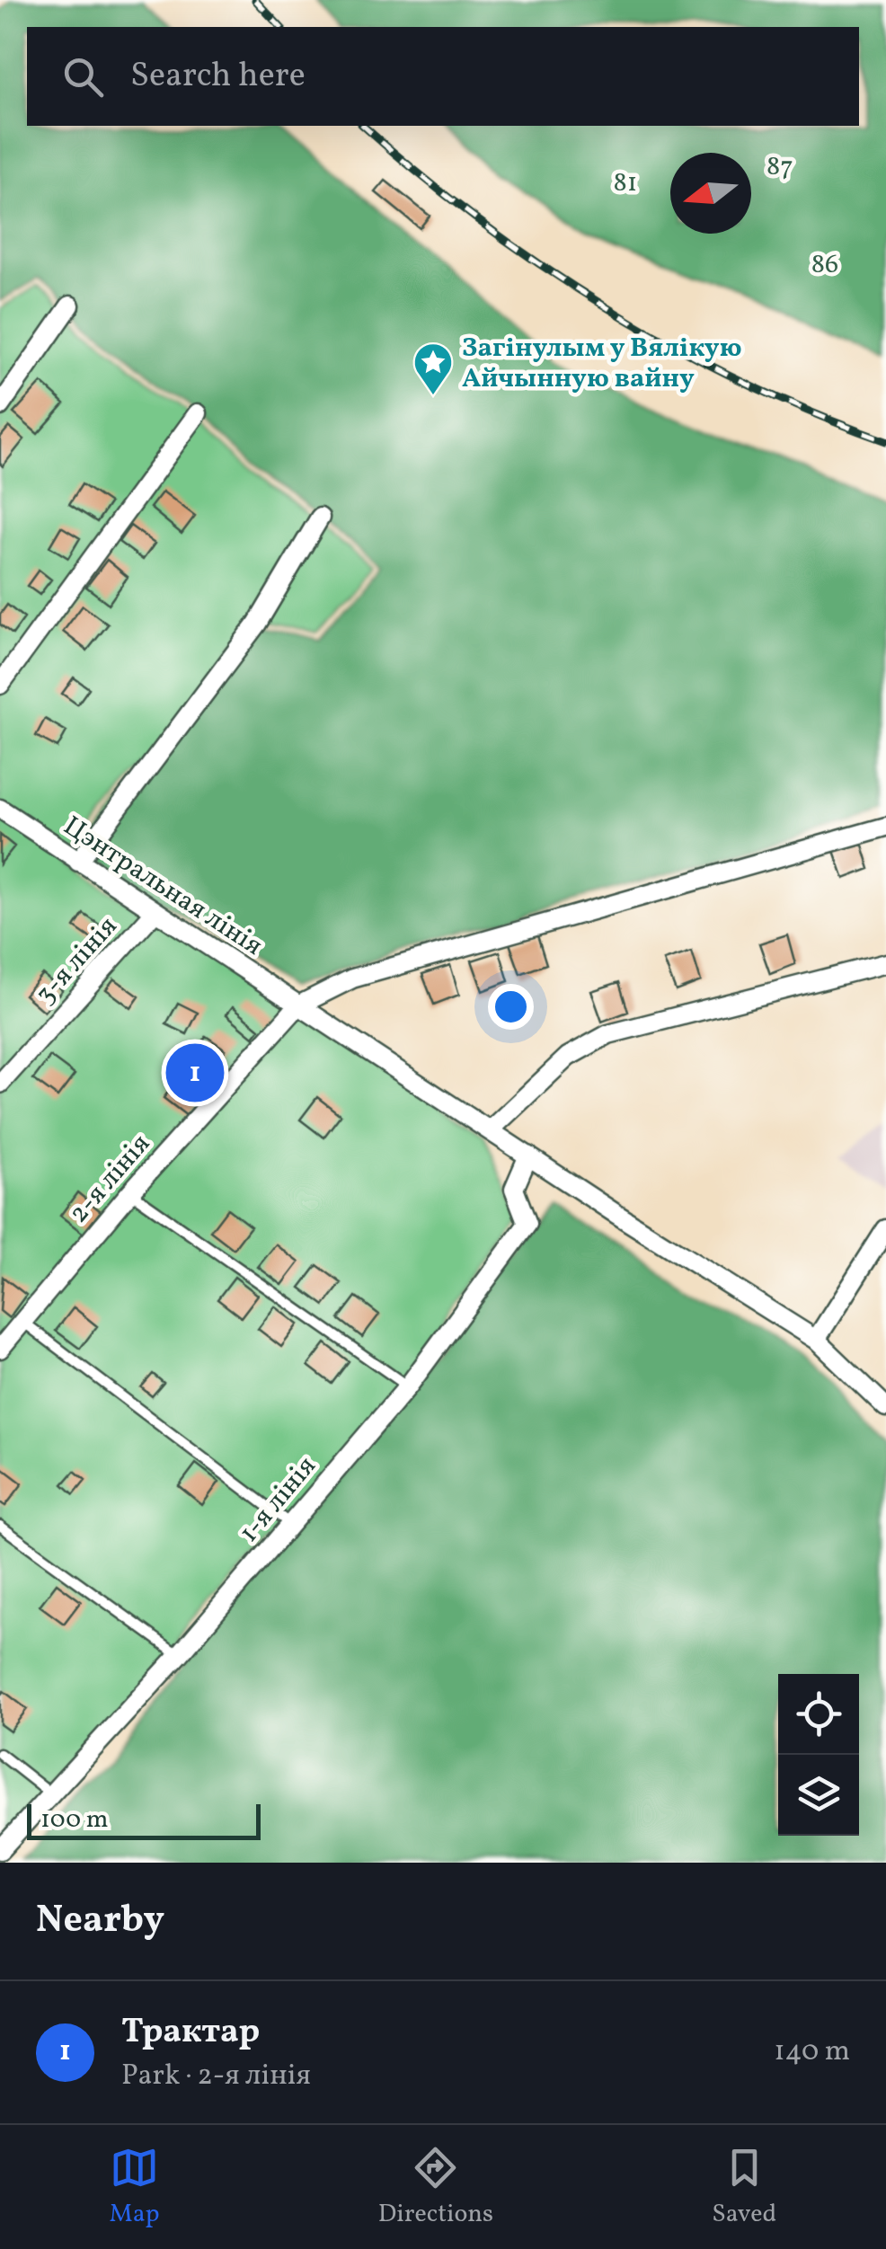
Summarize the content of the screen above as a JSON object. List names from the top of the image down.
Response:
{
  "streets": {
    "street": [
      "Цэнтральная лінія",
      "3-я лінія",
      "2-я лінія",
      "1-я лінія"
    ]
  },
  "crossings": [
    ["Цэнтральная лінія", "3-я лінія"],
    ["Цэнтральная лінія", "2-я лінія"],
    ["Цэнтральная лінія", "1-я лінія"]
  ],
  "parks": ["87", "81", "86"],
  "places": {
    "place": ["Загінулым у Вялікую Айчынную вайну"]
  },
  "scale_bar": "100 m",
  "north": "left",
  "page": {
    "search": "Search here",
    "pins": "1",
    "scale": "100 m",
    "heading": "Nearby",
    "list": [
      {
        "mark": "1",
        "name": "Трактар",
        "note": "Park · 2-я лінія",
        "value": "140 m"
      }
    ],
    "nav": ["Map", "Directions", "Saved"]
  }
}
